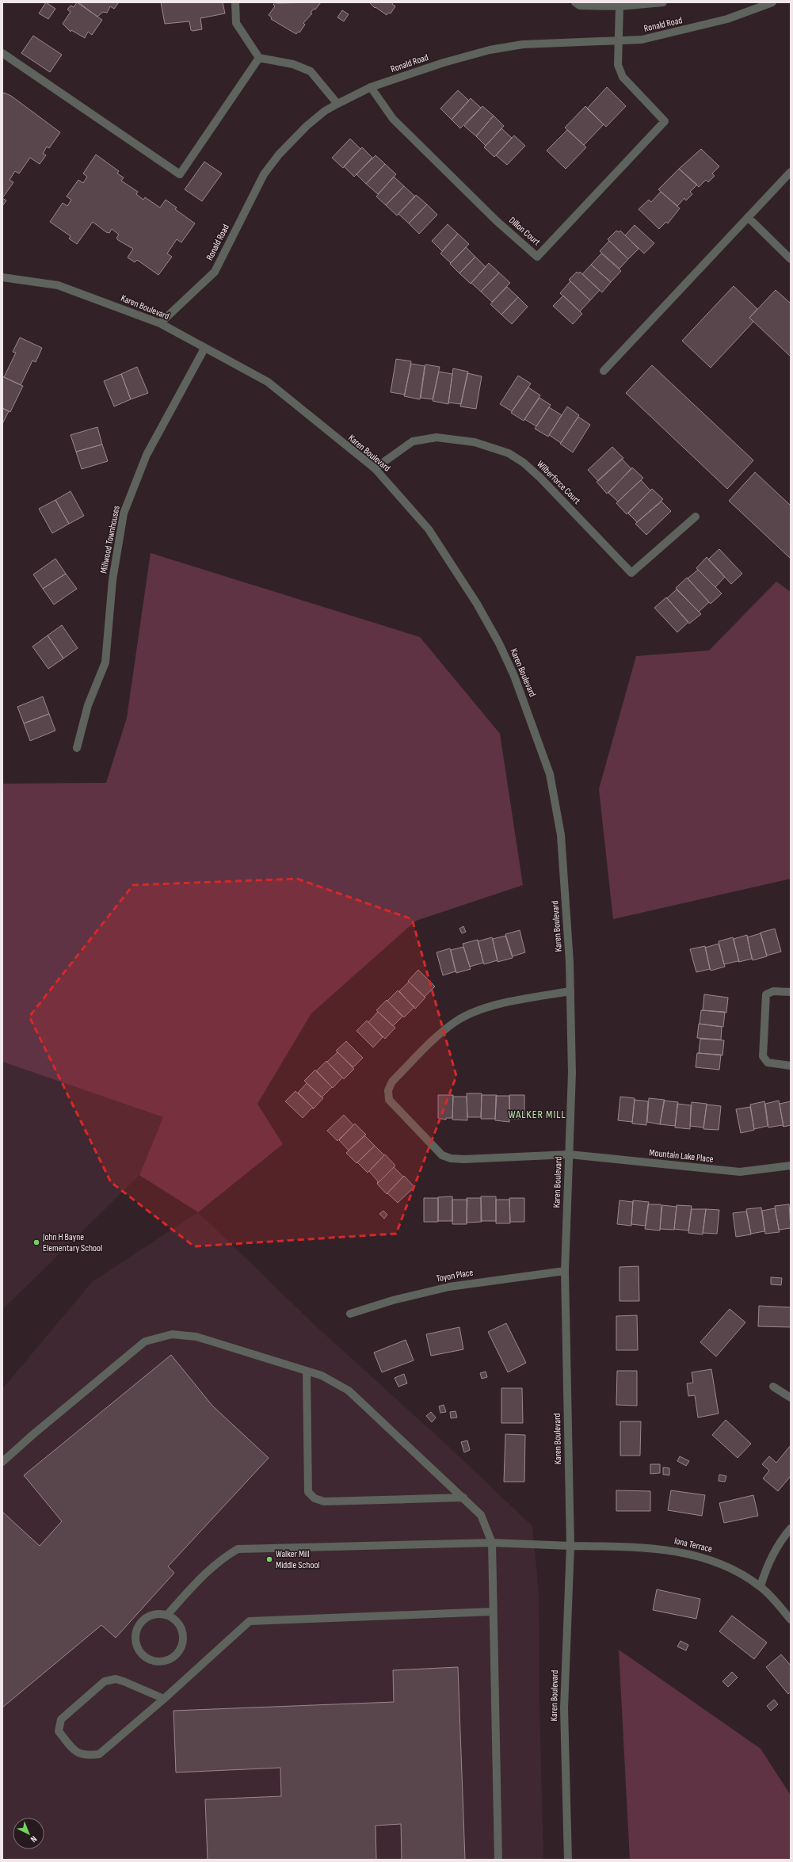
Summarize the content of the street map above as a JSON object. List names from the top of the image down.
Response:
{
  "streets": {
    "street": [
      "Ronald Road",
      "Dillon Court",
      "Karen Boulevard",
      "Wilberforce Court",
      "Millwood Townhouses",
      "Mountain Lake Place",
      "Toyon Place",
      "Iona Terrace"
    ]
  },
  "crossings": [
    ["Ronald Road", "Dillon Court"],
    ["Ronald Road", "Karen Boulevard"],
    ["Karen Boulevard", "Wilberforce Court"],
    ["Karen Boulevard", "Millwood Townhouses"],
    ["Karen Boulevard", "Mountain Lake Place"],
    ["Karen Boulevard", "Toyon Place"],
    ["Karen Boulevard", "Iona Terrace"]
  ],
  "districts": ["WALKER MILL"],
  "places": ["John H Bayne Elementary School", "Walker Mill Middle School"],
  "north": "bottom right"
}
